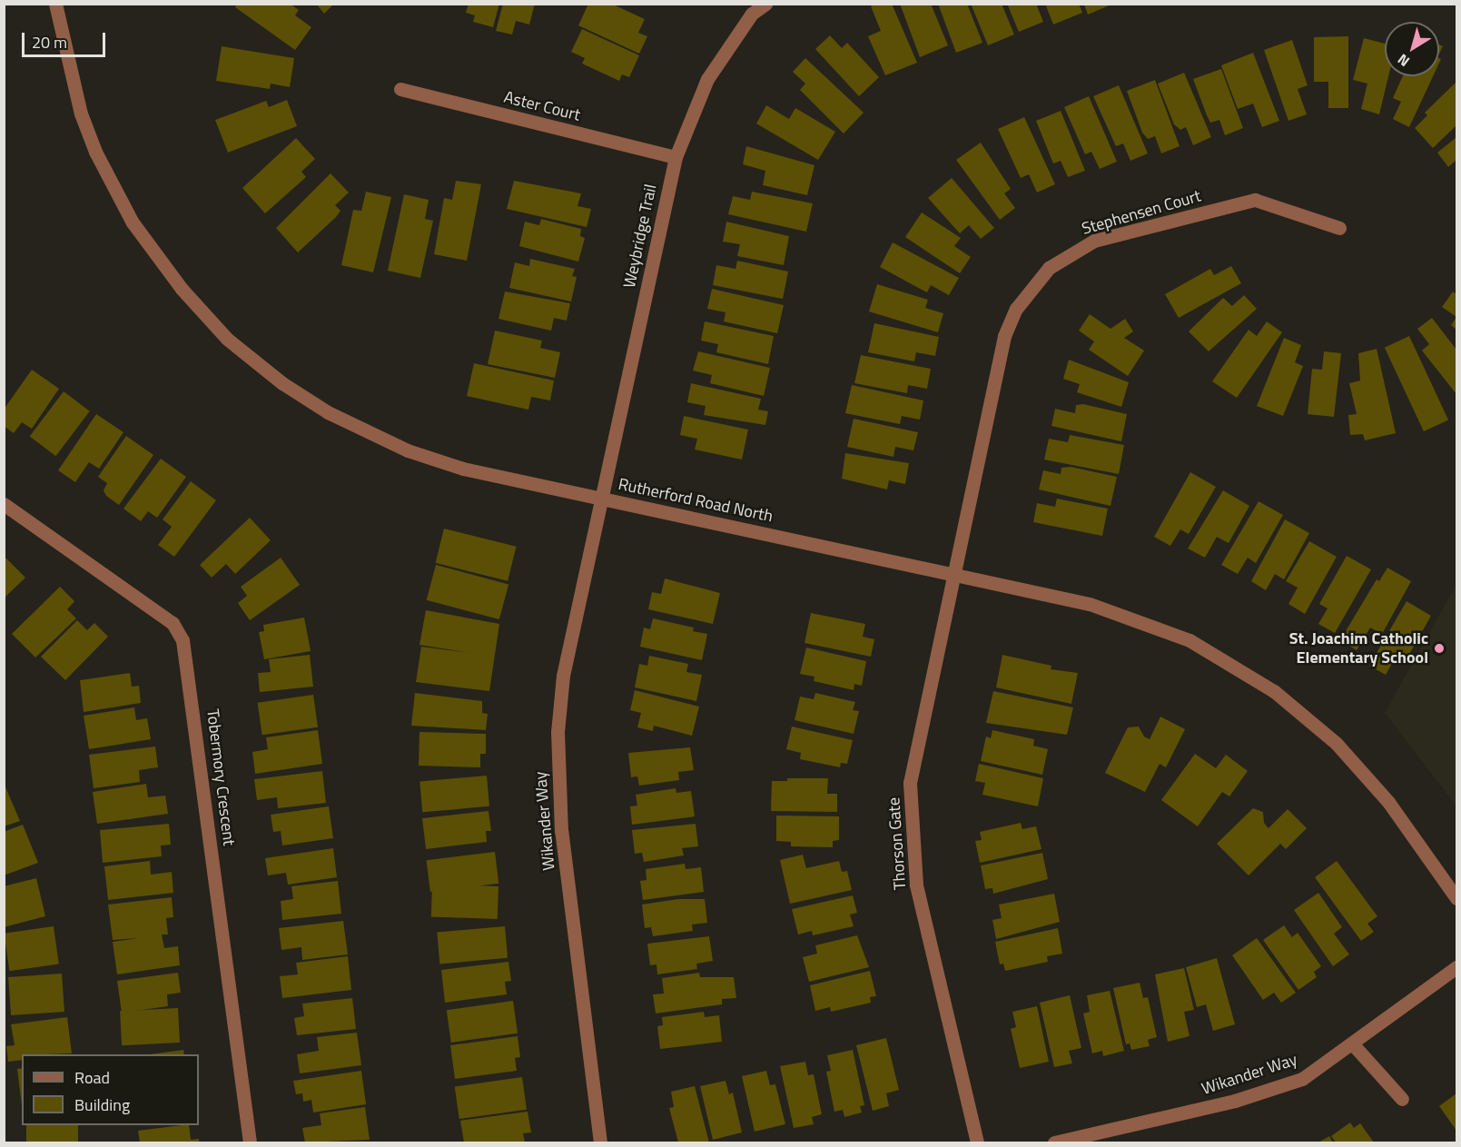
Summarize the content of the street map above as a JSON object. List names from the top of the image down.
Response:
{
  "streets": {
    "street": [
      "Aster Court",
      "Stephensen Court",
      "Weybridge Trail",
      "Rutherford Road North",
      "Tobermory Crescent",
      "Wikander Way",
      "Thorson Gate"
    ]
  },
  "crossings": [
    ["Aster Court", "Weybridge Trail"],
    ["Stephensen Court", "Rutherford Road North"],
    ["Stephensen Court", "Thorson Gate"],
    ["Weybridge Trail", "Rutherford Road North"],
    ["Weybridge Trail", "Wikander Way"],
    ["Rutherford Road North", "Wikander Way"],
    ["Rutherford Road North", "Thorson Gate"]
  ],
  "places": ["St. Joachim Catholic Elementary School"],
  "legend": ["Road", "Building"],
  "scale_bar": "20 m",
  "north": "bottom left"
}
